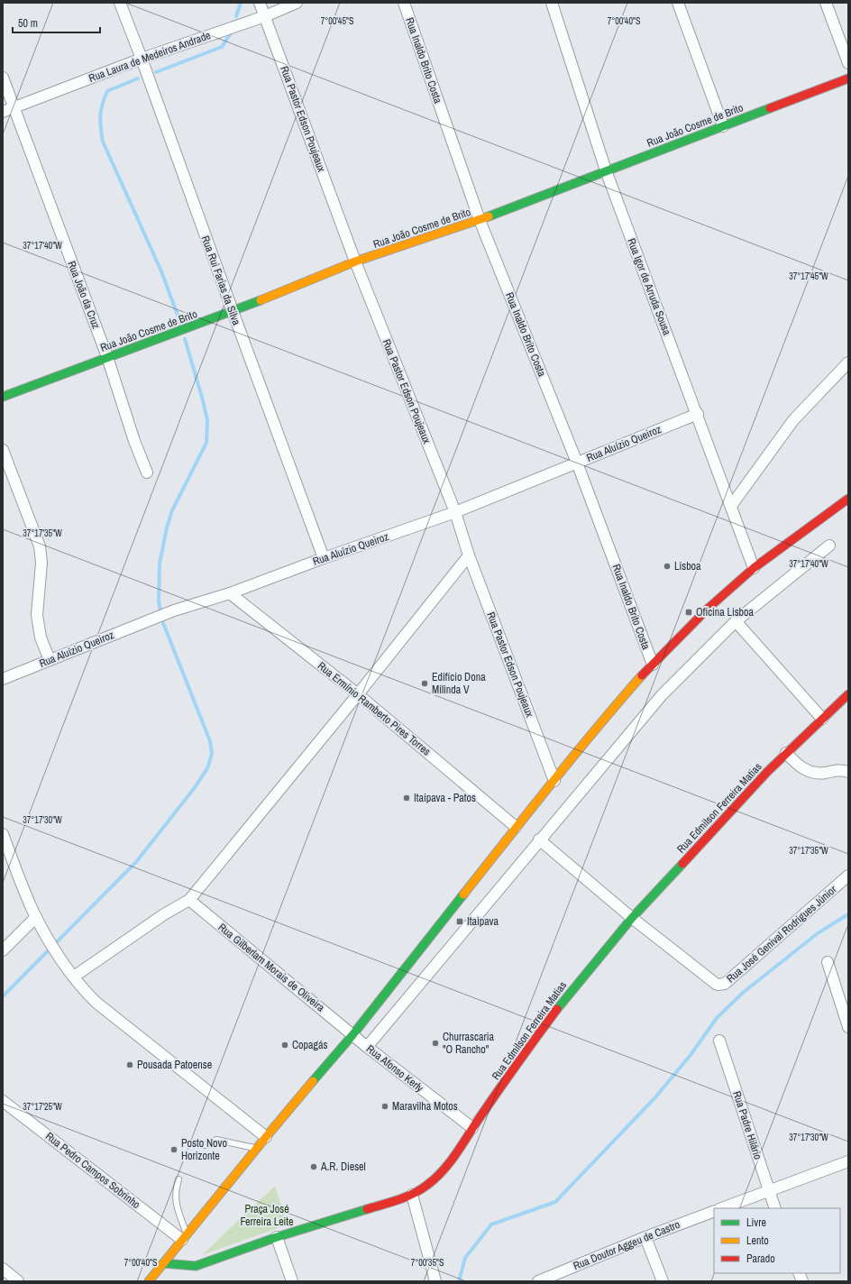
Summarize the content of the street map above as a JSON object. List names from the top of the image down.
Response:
{
  "streets": {
    "street": [
      "Rua Laura de Medeiros Andrade",
      "Rua Inaldo Brito Costa",
      "Rua Pastor Edson Poujeaux",
      "Rua João Cosme de Brito",
      "Rua Rui Farias da Silva",
      "Rua Igor de Arruda Sousa",
      "Rua João da Cruz",
      "Rua Aluízio Queiroz",
      "Rua Ermínio Ramberto Pires Torres",
      "Rua Edmilson Ferreira Matias",
      "Rua José Genival Rodrigues Júnior",
      "Rua Gilberlam Morais de Oliveira",
      "Rua Afonso Kerly",
      "Rua Padre Hilário",
      "Rua Pedro Campos Sobrinho",
      "Rua Doutor Aggeu de Castro"
    ]
  },
  "crossings": [
    ["Rua Laura de Medeiros Andrade", "Rua Pastor Edson Poujeaux"],
    ["Rua Laura de Medeiros Andrade", "Rua Rui Farias da Silva"],
    ["Rua Laura de Medeiros Andrade", "Rua João da Cruz"],
    ["Rua Inaldo Brito Costa", "Rua João Cosme de Brito"],
    ["Rua Inaldo Brito Costa", "Rua Aluízio Queiroz"],
    ["Rua Pastor Edson Poujeaux", "Rua João Cosme de Brito"],
    ["Rua Pastor Edson Poujeaux", "Rua Aluízio Queiroz"],
    ["Rua João Cosme de Brito", "Rua Rui Farias da Silva"],
    ["Rua João Cosme de Brito", "Rua Igor de Arruda Sousa"],
    ["Rua João Cosme de Brito", "Rua João da Cruz"],
    ["Rua Rui Farias da Silva", "Rua Aluízio Queiroz"],
    ["Rua Igor de Arruda Sousa", "Rua Aluízio Queiroz"],
    ["Rua Aluízio Queiroz", "Rua Ermínio Ramberto Pires Torres"],
    ["Rua Edmilson Ferreira Matias", "Rua José Genival Rodrigues Júnior"],
    ["Rua Edmilson Ferreira Matias", "Rua Afonso Kerly"],
    ["Rua Gilberlam Morais de Oliveira", "Rua Afonso Kerly"]
  ],
  "parks": ["Praça José Ferreira Leite"],
  "places": {
    "other": [
      "Lisboa",
      "Edifício Dona Milinda V",
      "Itaipava - Patos",
      "Churrascaria \"O Rancho\"",
      "Copagás",
      "Pousada Patoense",
      "Maravilha Motos",
      "Posto Novo Horizonte",
      "A.R. Diesel"
    ],
    "transit": ["Oficina Lisboa", "Itaipava"]
  },
  "legend": ["Livre", "Lento", "Parado"],
  "scale_bar": "50 m",
  "coordinates": [
    "7°00'45\"S",
    "7°00'40\"S",
    "37°17'40\"W",
    "37°17'45\"W",
    "37°17'35\"W",
    "37°17'30\"W",
    "37°17'25\"W",
    "7°00'35\"S"
  ]
}
